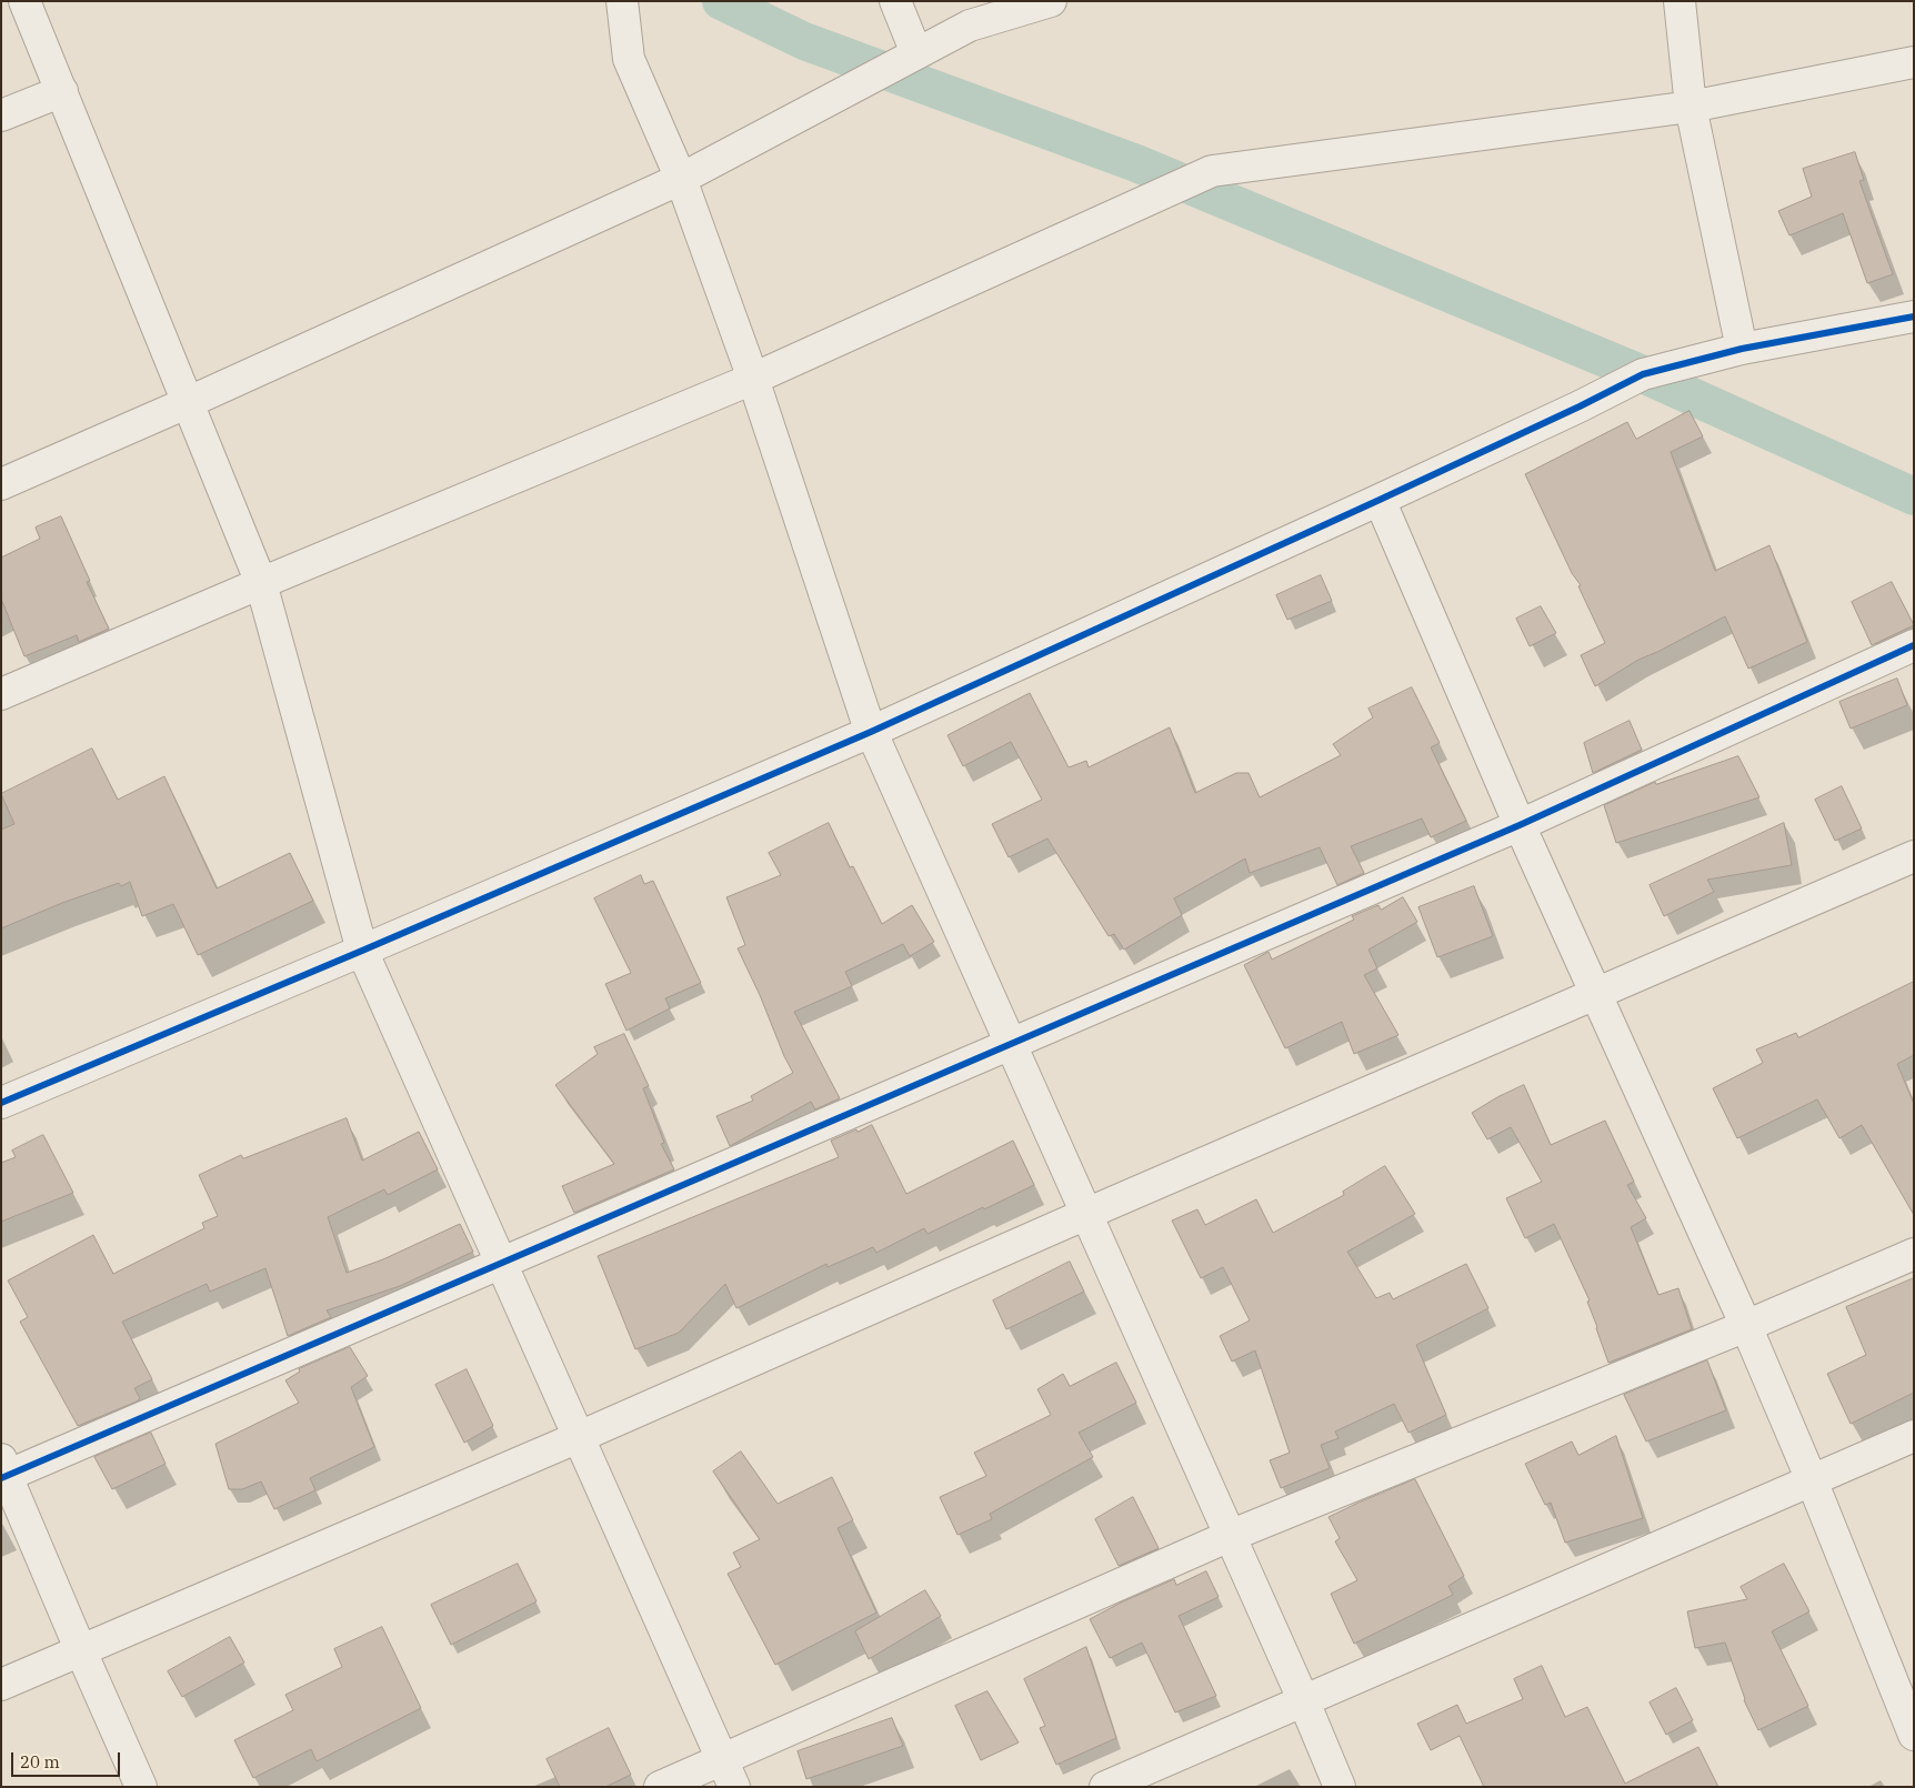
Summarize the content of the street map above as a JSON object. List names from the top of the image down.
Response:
{
  "scale_bar": "20 m"
}
